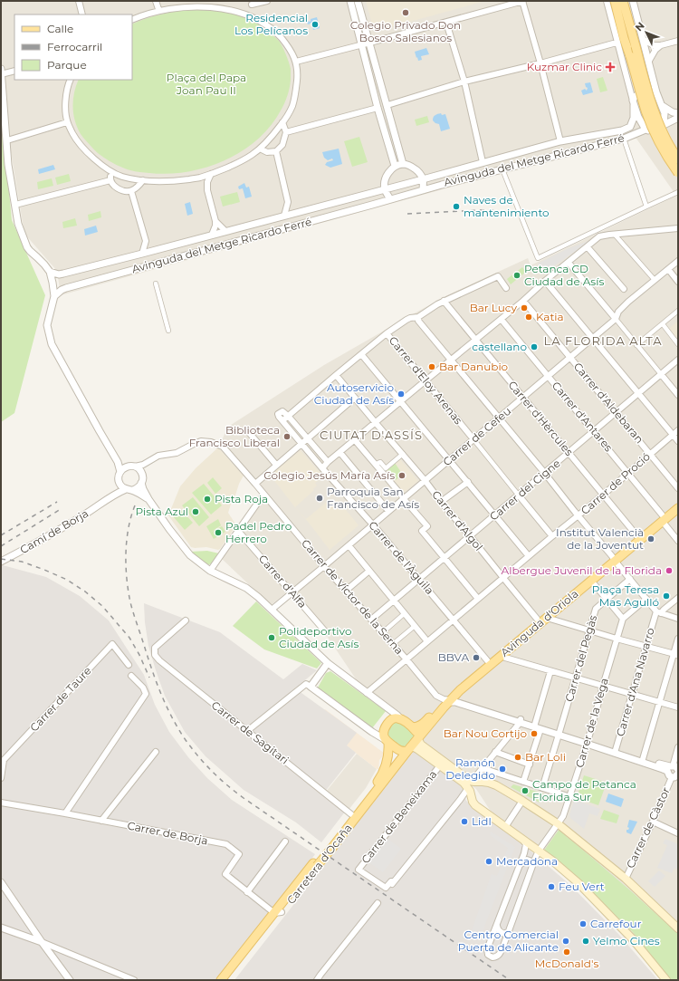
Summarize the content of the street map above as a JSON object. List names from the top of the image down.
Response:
{
  "streets": {
    "main road": ["Avinguda d'Oriola", "Carretera d'Ocaña"],
    "street": [
      "Avinguda del Metge Ricardo Ferré",
      "Carrer d'Eloy Arenas",
      "Carrer d'Aldebaran",
      "Carrer d'Antares",
      "Carrer d'Hèrcules",
      "Carrer de Cefeu",
      "Carrer de Proció",
      "Carrer del Cigne",
      "Carrer d'Algol",
      "Camí de Borja",
      "Carrer de l'Àguila",
      "Carrer d'Alfa",
      "Carrer de Víctor de la Serna",
      "Carrer del Pegàs",
      "Carrer d'Ana Navarro",
      "Carrer de Taure",
      "Carrer de la Vega",
      "Carrer de Sagitari",
      "Carrer de Beneixama",
      "Carrer de Càstor",
      "Carrer de Borja"
    ]
  },
  "crossings": [
    ["Carrer d'Eloy Arenas", "Carrer de Cefeu"],
    ["Carrer d'Eloy Arenas", "Carrer del Cigne"],
    ["Carrer d'Aldebaran", "Carrer de Cefeu"],
    ["Carrer d'Aldebaran", "Carrer de Proció"],
    ["Carrer d'Aldebaran", "Carrer del Cigne"],
    ["Carrer d'Antares", "Carrer de Cefeu"],
    ["Carrer d'Antares", "Carrer de Proció"],
    ["Carrer d'Antares", "Carrer del Cigne"],
    ["Carrer d'Antares", "Avinguda d'Oriola"],
    ["Carrer d'Hèrcules", "Carrer de Cefeu"],
    ["Carrer d'Hèrcules", "Carrer de Proció"],
    ["Carrer d'Hèrcules", "Carrer del Cigne"],
    ["Carrer d'Hèrcules", "Avinguda d'Oriola"],
    ["Carrer de Cefeu", "Carrer d'Algol"],
    ["Carrer de Cefeu", "Carrer de l'Àguila"],
    ["Carrer de Cefeu", "Carrer d'Alfa"],
    ["Carrer de Cefeu", "Carrer de Víctor de la Serna"],
    ["Carrer de Proció", "Carrer d'Algol"],
    ["Carrer de Proció", "Carrer de l'Àguila"],
    ["Carrer de Proció", "Carrer de Víctor de la Serna"],
    ["Carrer del Cigne", "Carrer d'Algol"],
    ["Carrer del Cigne", "Carrer de l'Àguila"],
    ["Carrer del Cigne", "Carrer de Víctor de la Serna"],
    ["Carrer d'Algol", "Avinguda d'Oriola"],
    ["Carrer de l'Àguila", "Avinguda d'Oriola"],
    ["Carrer de Víctor de la Serna", "Avinguda d'Oriola"],
    ["Avinguda d'Oriola", "Carretera d'Ocaña"],
    ["Carrer de Sagitari", "Carretera d'Ocaña"],
    ["Carrer de Borja", "Carretera d'Ocaña"]
  ],
  "districts": ["LA FLORIDA ALTA", "CIUTAT D'ASSÍS"],
  "parks": ["Plaça del Papa Joan Pau II"],
  "places": {
    "other": [
      "Colegio Privado Don Bosco Salesianos",
      "Residencial Los Pelícanos",
      "Naves de mantenimiento",
      "Petanca CD Ciudad de Asís",
      "Bar Lucy",
      "Katia",
      "castellano",
      "Bar Danubio",
      "Autoservicio Ciudad de Asís",
      "Biblioteca Francisco Liberal",
      "Colegio Jesús María Asís",
      "Parroquia San Francisco de Asís",
      "Pista Roja",
      "Pista Azul",
      "Padel Pedro Herrero",
      "Institut Valencià de la Joventut",
      "Albergue Juvenil de la Florida",
      "Plaça Teresa Mas Agulló",
      "Polideportivo Ciudad de Asís",
      "BBVA",
      "Bar Nou Cortijo",
      "Bar Loli",
      "Ramón Delegido",
      "Campo de Petanca Florida Sur",
      "Lidl",
      "Mercadona",
      "Feu Vert",
      "Carrefour",
      "Centro Comercial Puerta de Alicante",
      "Yelmo Cines",
      "McDonald's"
    ],
    "health": ["Kuzmar Clinic"]
  },
  "legend": ["Calle", "Ferrocarril", "Parque"],
  "north": "top left"
}
